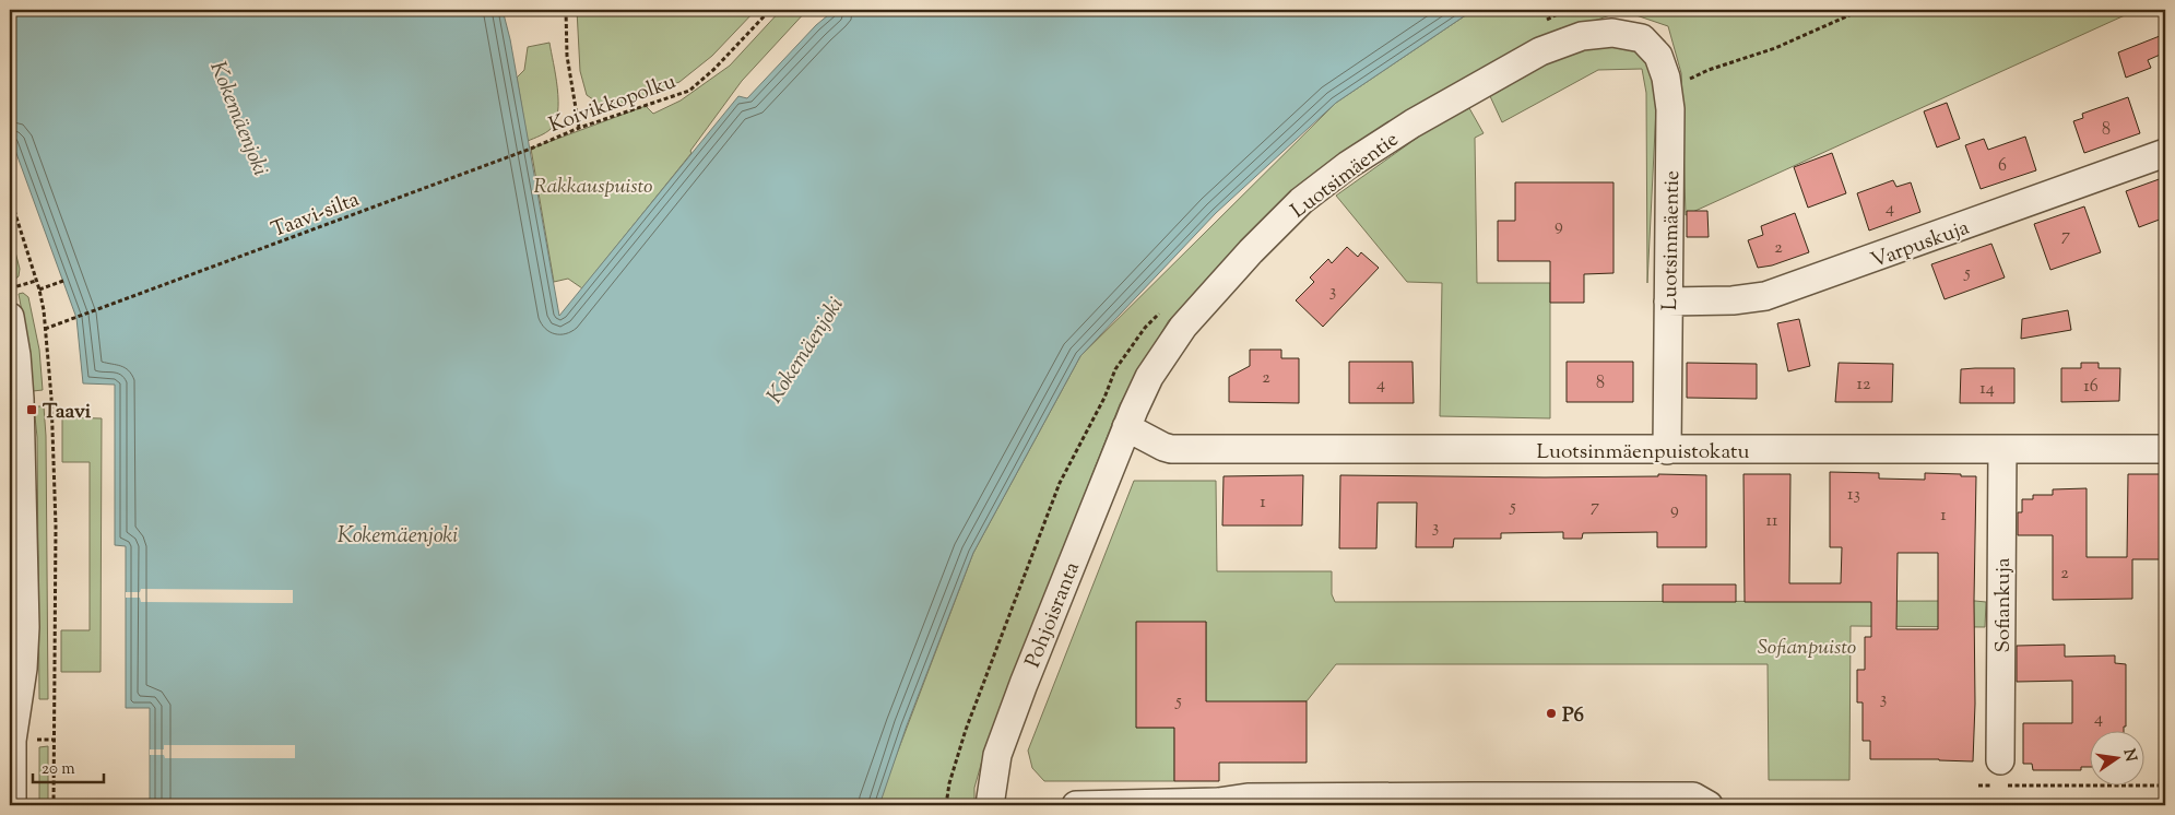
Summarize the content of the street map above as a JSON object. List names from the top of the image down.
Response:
{
  "streets": {
    "street": [
      "Luotsimäentie",
      "Luotsinmäentie",
      "Varpuskuja",
      "Luotsinmäenpuistokatu",
      "Sofiankuja",
      "Pohjoisranta"
    ],
    "path": ["Koivikkopolku", "Taavi-silta"]
  },
  "crossings": [
    ["Koivikkopolku", "Taavi-silta"],
    ["Luotsimäentie", "Luotsinmäentie"],
    ["Luotsimäentie", "Luotsinmäenpuistokatu"],
    ["Luotsimäentie", "Pohjoisranta"],
    ["Luotsinmäentie", "Varpuskuja"],
    ["Luotsinmäentie", "Luotsinmäenpuistokatu"],
    ["Luotsinmäenpuistokatu", "Sofiankuja"],
    ["Luotsinmäenpuistokatu", "Pohjoisranta"]
  ],
  "water": ["Kokemäenjoki"],
  "parks": ["Rakkauspuisto", "Sofianpuisto"],
  "places": {
    "transit": ["Taavi"],
    "other": ["P6"]
  },
  "house_numbers": [
    "8",
    "6",
    "4",
    "9",
    "7",
    "2",
    "5",
    "3",
    "2",
    "8",
    "4",
    "12",
    "16",
    "14",
    "13",
    "1",
    "5",
    "7",
    "9",
    "1",
    "11",
    "3",
    "2",
    "3",
    "5",
    "4"
  ],
  "scale_bar": "20 m",
  "north": "right"
}
